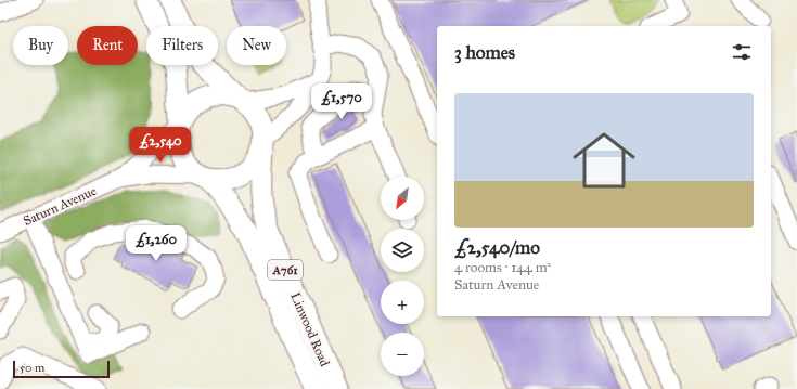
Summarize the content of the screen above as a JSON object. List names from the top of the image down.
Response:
{
  "streets": {
    "main road": ["A761", "Linwood Road"],
    "street": ["Saturn Avenue"]
  },
  "crossings": [
    ["Saturn Avenue", "Linwood Road"]
  ],
  "scale_bar": "50 m",
  "north": "bottom left",
  "page": {
    "chip": [
      "Buy",
      "Rent",
      "Filters",
      "New"
    ],
    "heading": "3 homes",
    "list": [
      {
        "name": "£2,540/mo",
        "note": "4 rooms · 144 m² · Saturn Avenue"
      }
    ],
    "price": ["£1,570", "£2,540", "£1,260"],
    "map_buttons": ["+", "−"],
    "scale": "50 m"
  }
}
